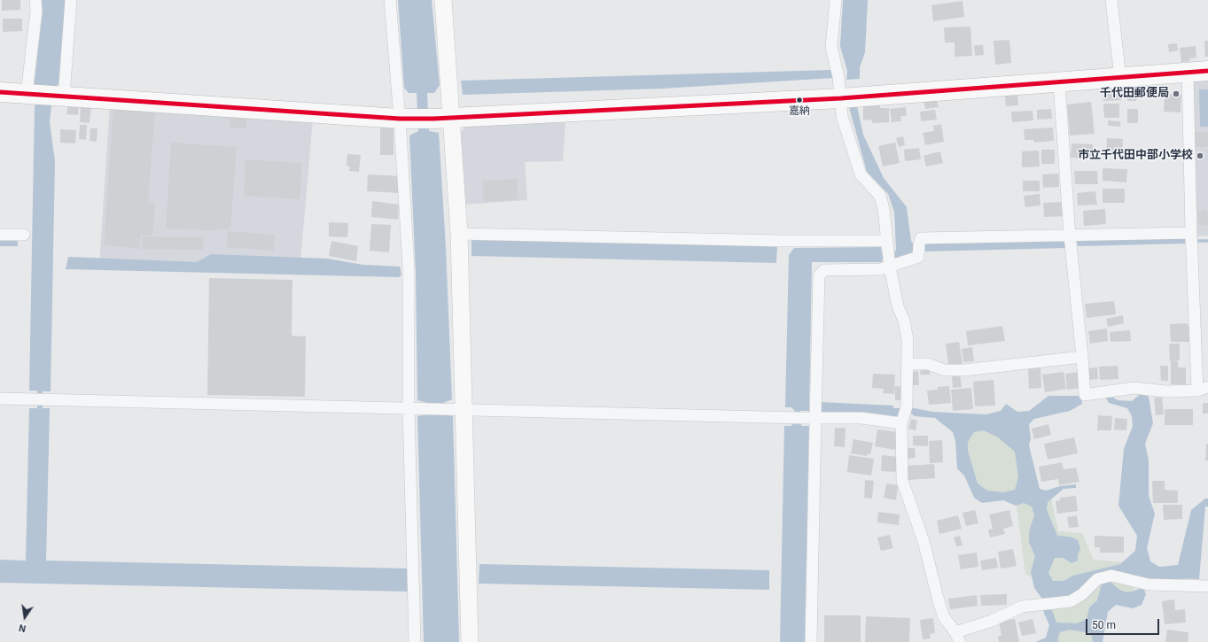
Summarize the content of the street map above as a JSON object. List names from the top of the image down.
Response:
{
  "places": ["千代田郵便局", "嘉納", "市立千代田中部小学校"],
  "scale_bar": "50 m",
  "north": "bottom"
}
